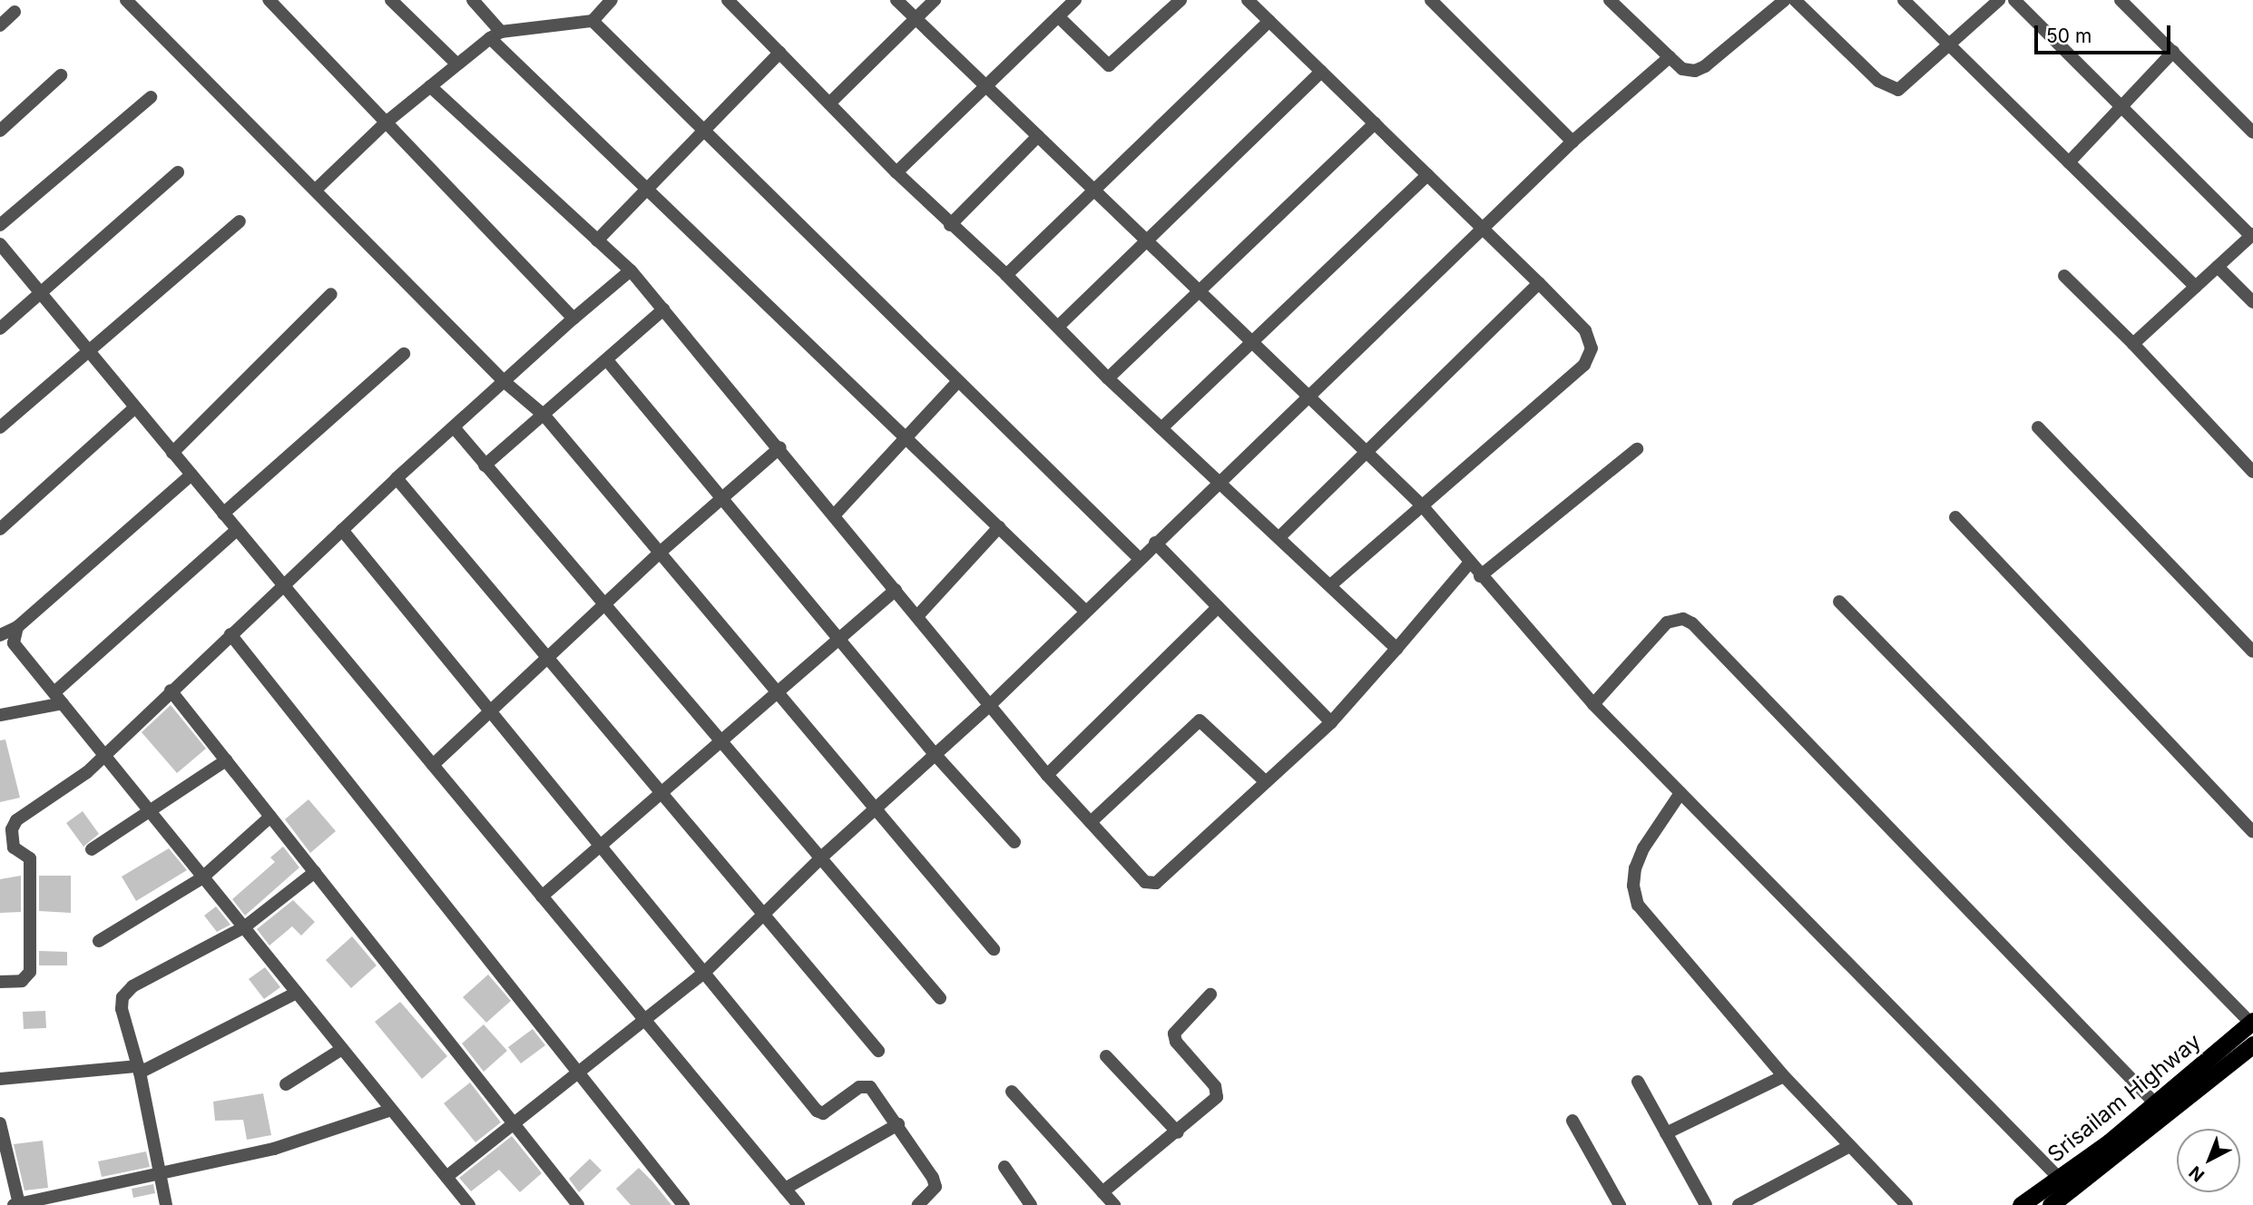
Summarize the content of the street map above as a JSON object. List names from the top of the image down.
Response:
{
  "streets": {
    "highway": ["Srisailam Highway"]
  },
  "scale_bar": "50 m",
  "north": "bottom left"
}
